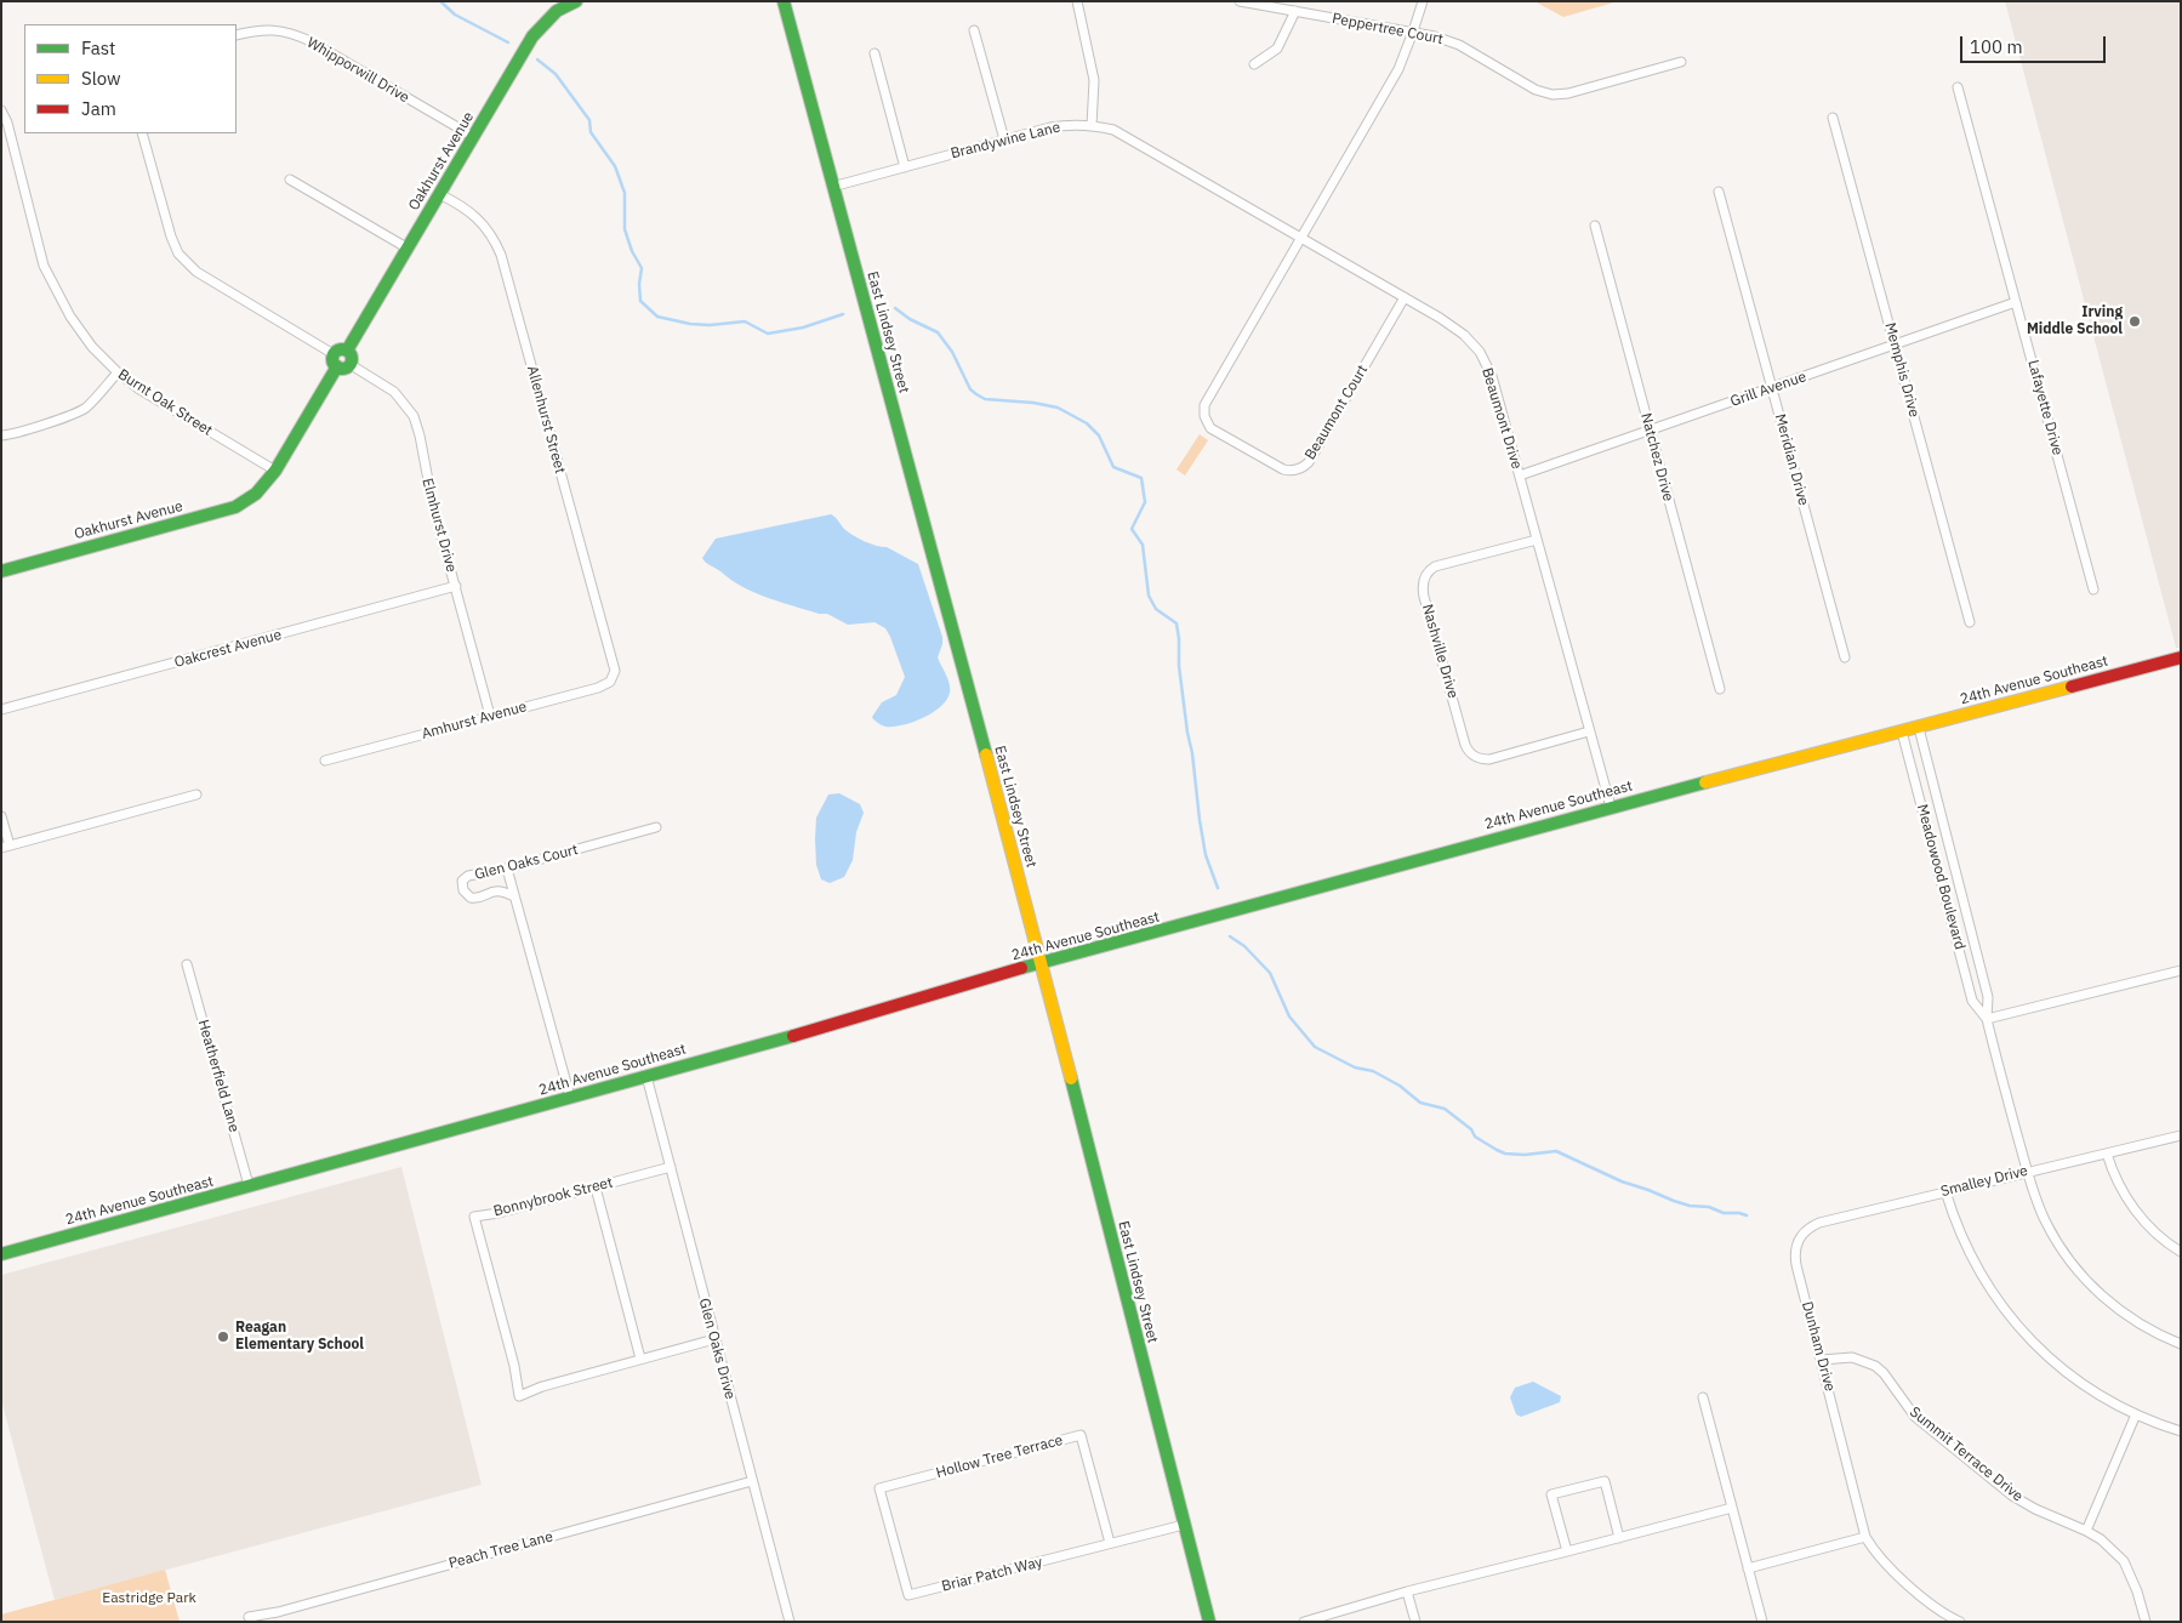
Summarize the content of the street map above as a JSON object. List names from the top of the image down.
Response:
{
  "streets": {
    "street": [
      "Peppertree Court",
      "Whipporwill Drive",
      "Brandywine Lane",
      "Oakhurst Avenue",
      "East Lindsey Street",
      "Memphis Drive",
      "Grill Avenue",
      "Burnt Oak Street",
      "Lafayette Drive",
      "Beaumont Court",
      "Beaumont Drive",
      "Allenhurst Street",
      "Natchez Drive",
      "Meridian Drive",
      "Elmhurst Drive",
      "Oakcrest Avenue",
      "Nashville Drive",
      "24th Avenue Southeast",
      "Amhurst Avenue",
      "Glen Oaks Court",
      "Meadowood Boulevard",
      "Heatherfield Lane",
      "Smalley Drive",
      "Bonnybrook Street",
      "Dunham Drive",
      "Glen Oaks Drive",
      "Summit Terrace Drive",
      "Hollow Tree Terrace",
      "Peach Tree Lane",
      "Briar Patch Way"
    ]
  },
  "crossings": [
    ["Whipporwill Drive", "Oakhurst Avenue"],
    ["Brandywine Lane", "East Lindsey Street"],
    ["Brandywine Lane", "Beaumont Court"],
    ["Brandywine Lane", "Beaumont Drive"],
    ["Oakhurst Avenue", "Burnt Oak Street"],
    ["Oakhurst Avenue", "Allenhurst Street"],
    ["Oakhurst Avenue", "Elmhurst Drive"],
    ["East Lindsey Street", "24th Avenue Southeast"],
    ["East Lindsey Street", "Briar Patch Way"],
    ["Memphis Drive", "Grill Avenue"],
    ["Grill Avenue", "Lafayette Drive"],
    ["Grill Avenue", "Beaumont Drive"],
    ["Grill Avenue", "Natchez Drive"],
    ["Grill Avenue", "Meridian Drive"],
    ["Beaumont Court", "Beaumont Drive"],
    ["Beaumont Drive", "Nashville Drive"],
    ["Beaumont Drive", "24th Avenue Southeast"],
    ["Allenhurst Street", "Amhurst Avenue"],
    ["Elmhurst Drive", "Oakcrest Avenue"],
    ["Elmhurst Drive", "Amhurst Avenue"],
    ["24th Avenue Southeast", "Meadowood Boulevard"],
    ["24th Avenue Southeast", "Heatherfield Lane"],
    ["24th Avenue Southeast", "Glen Oaks Drive"],
    ["Meadowood Boulevard", "Smalley Drive"],
    ["Smalley Drive", "Dunham Drive"],
    ["Bonnybrook Street", "Glen Oaks Drive"],
    ["Dunham Drive", "Summit Terrace Drive"],
    ["Glen Oaks Drive", "Peach Tree Lane"],
    ["Hollow Tree Terrace", "Briar Patch Way"]
  ],
  "parks": ["Eastridge Park"],
  "places": ["Irving Middle School", "Reagan Elementary School"],
  "legend": ["Fast", "Slow", "Jam"],
  "scale_bar": "100 m"
}
